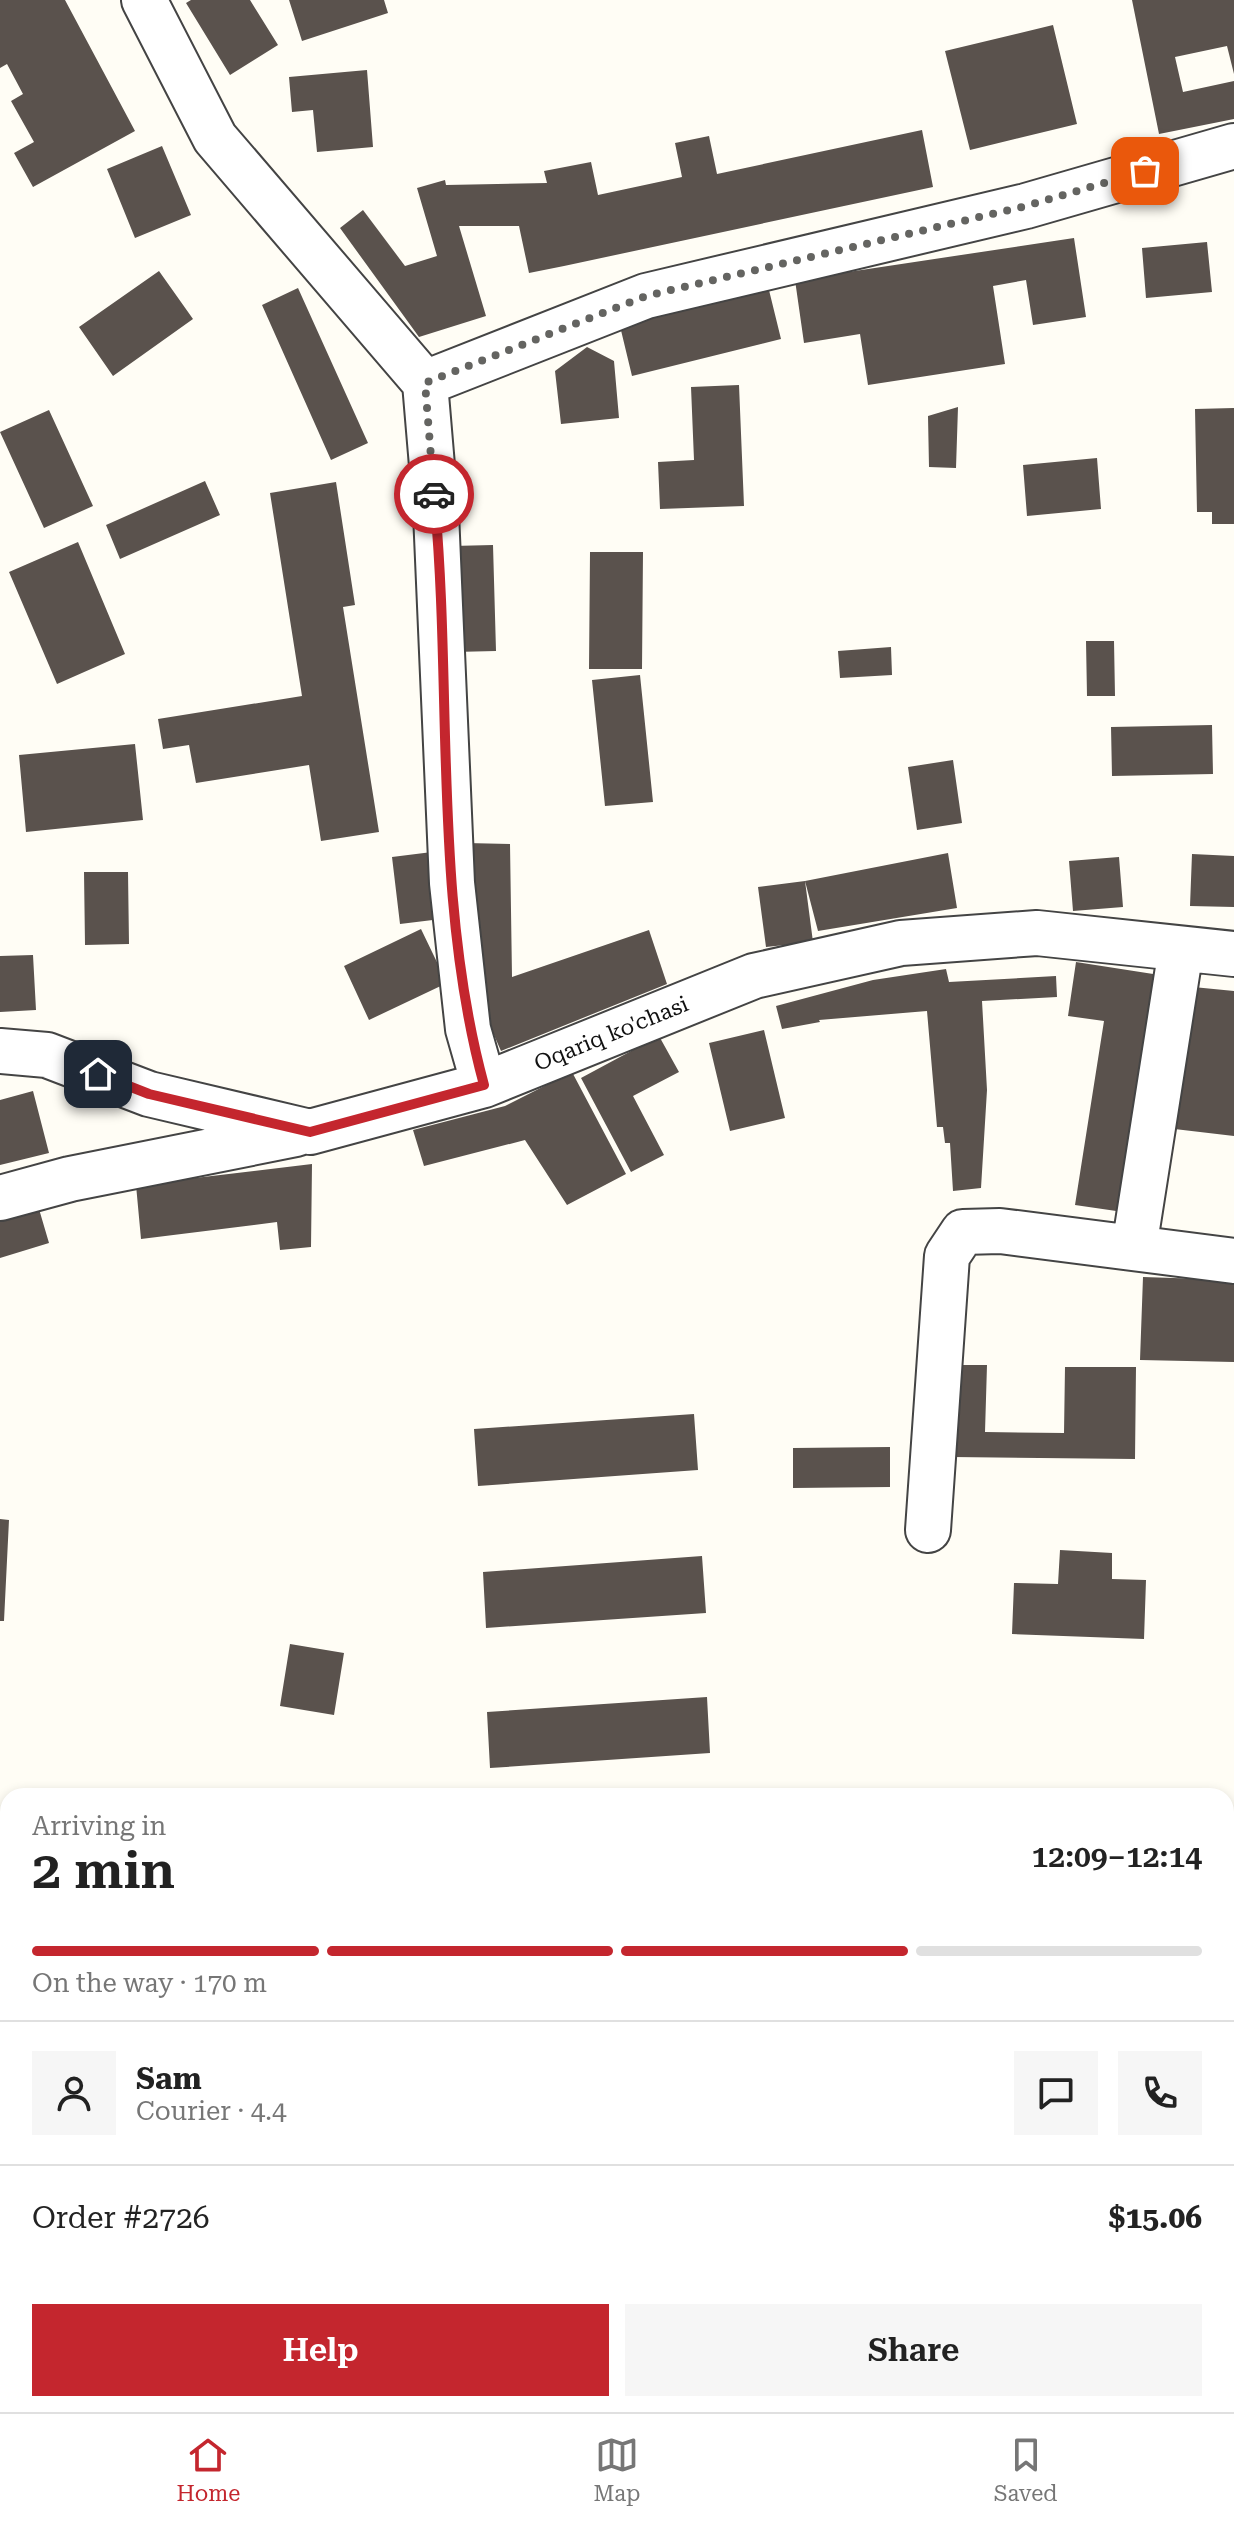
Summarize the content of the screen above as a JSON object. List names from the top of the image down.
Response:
{
  "streets": {
    "street": ["Oqariq ko'chasi"]
  },
  "page": {
    "heading": ["2 min", "Arriving in", "12:09–12:14"],
    "panel": [
      "Sam",
      "Courier · 4.4",
      "Order #2726",
      "$15.06"
    ],
    "bar": "On the way · 170 m",
    "buttons": ["Help", "Share"],
    "tabs": ["Home", "Map", "Saved"]
  }
}
